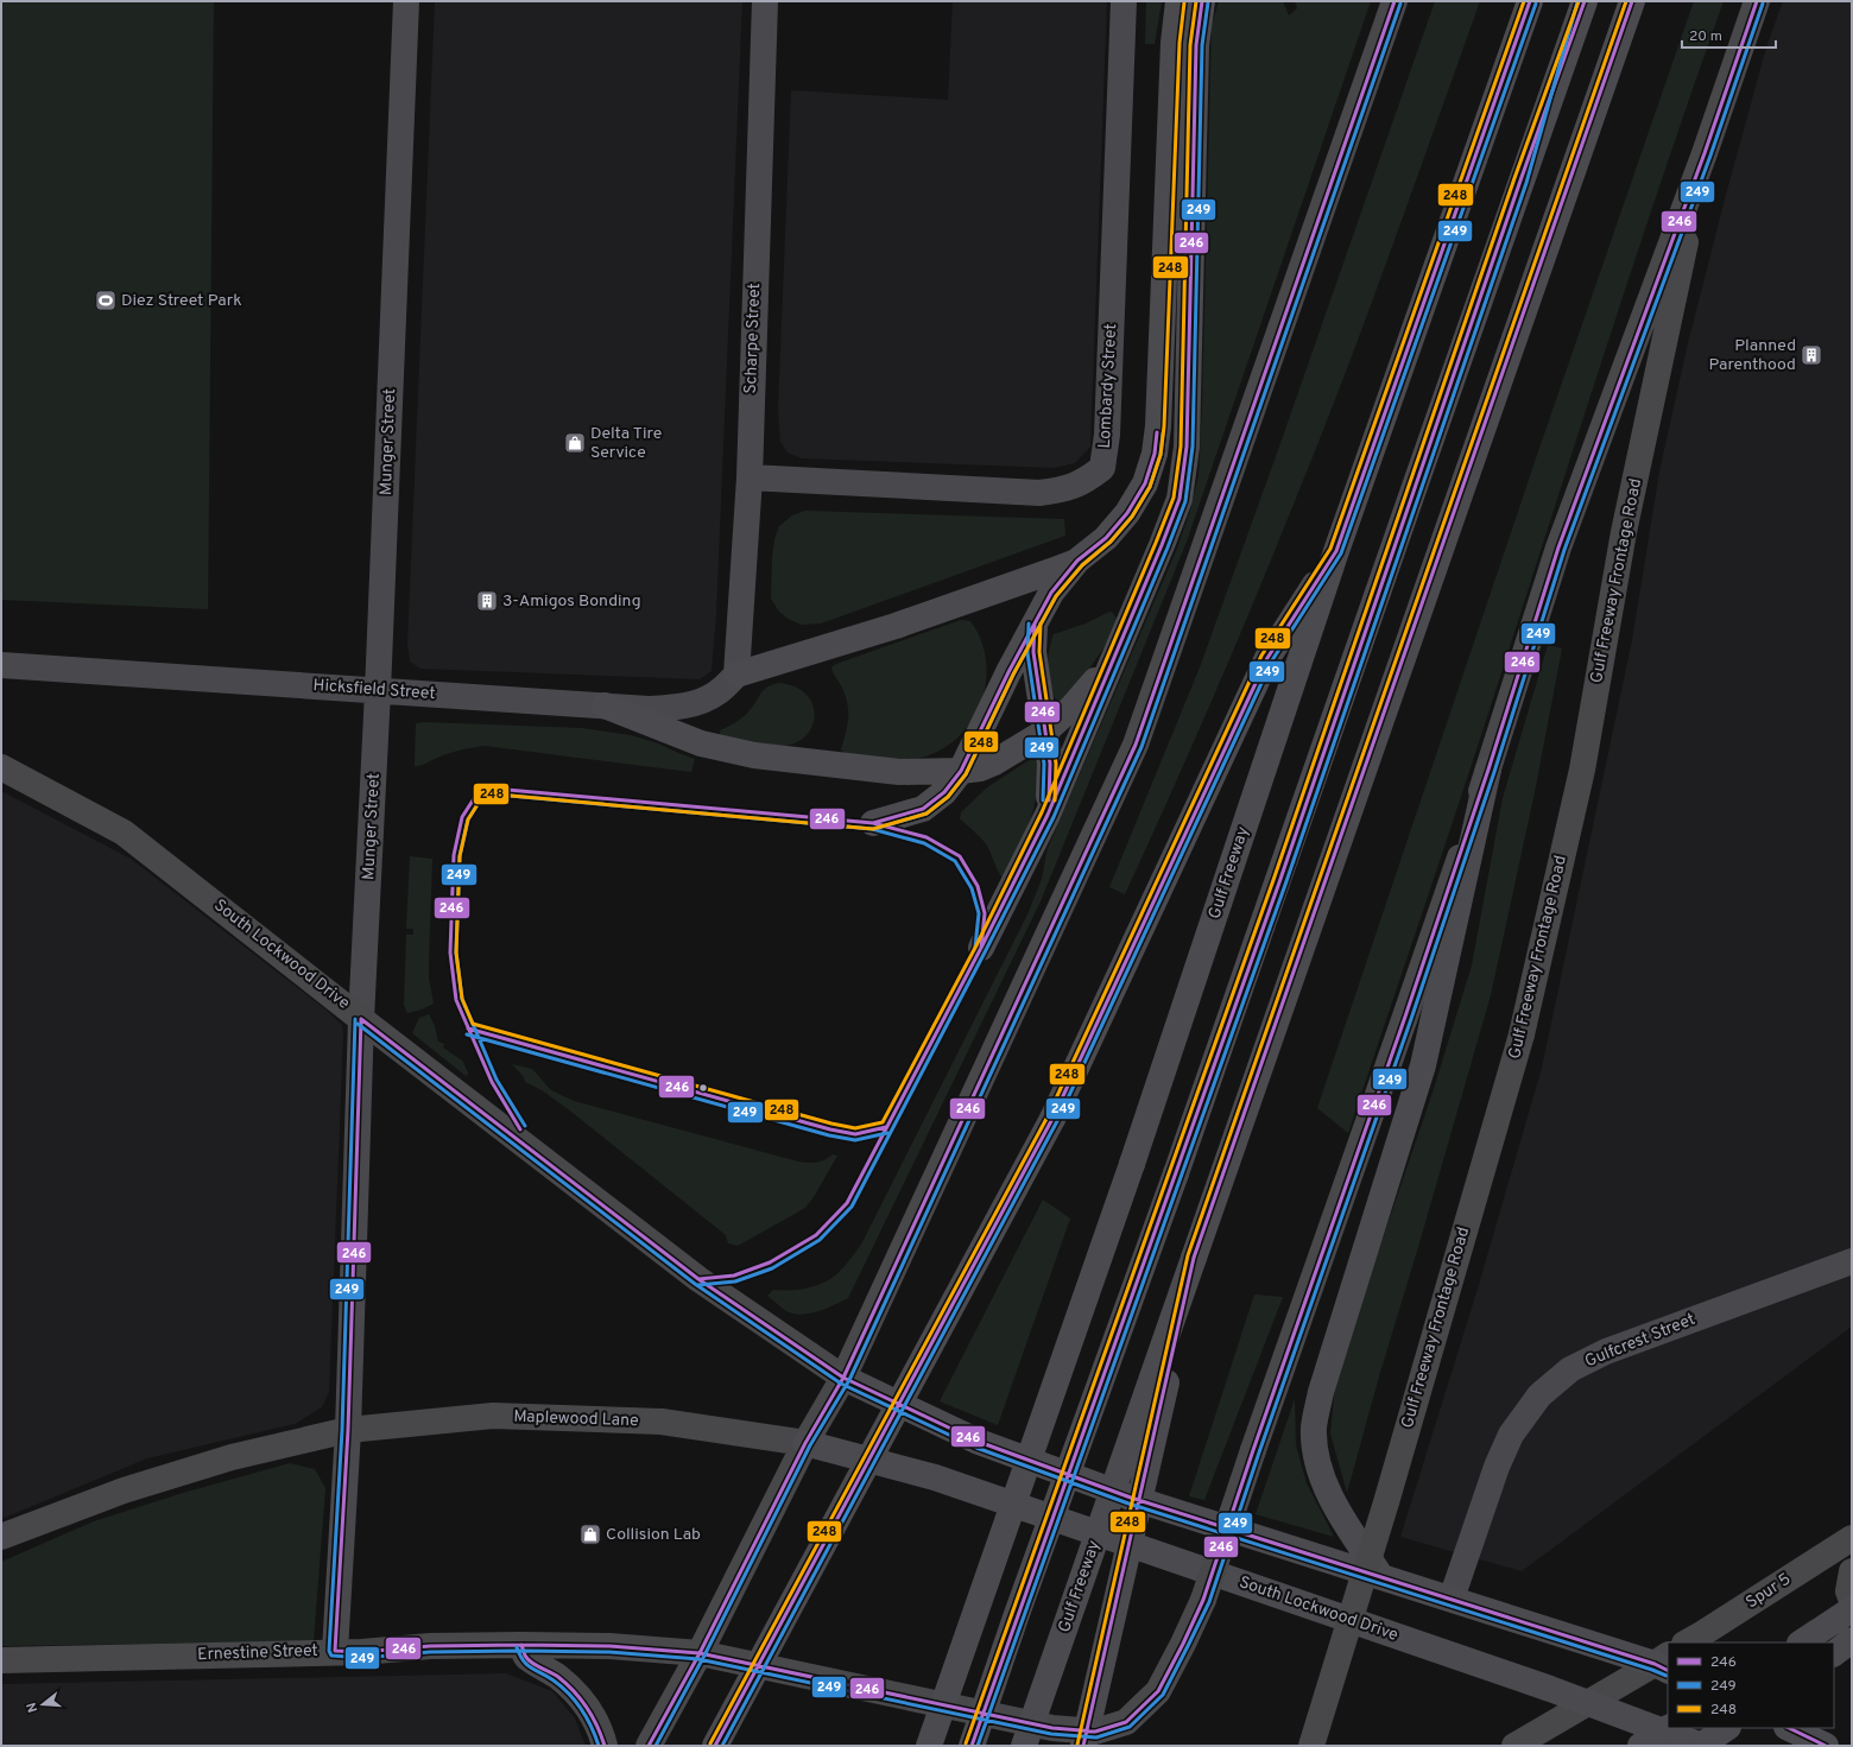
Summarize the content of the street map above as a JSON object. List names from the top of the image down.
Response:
{
  "streets": {
    "main road": [
      "Gulf Freeway Frontage Road",
      "Gulf Freeway",
      "South Lockwood Drive",
      "Maplewood Lane",
      "Spur 5",
      "Ernestine Street"
    ],
    "street": [
      "Scharpe Street",
      "Lombardy Street",
      "Munger Street",
      "Hicksfield Street",
      "Gulfcrest Street"
    ]
  },
  "crossings": [
    ["Scharpe Street", "Lombardy Street"],
    ["Scharpe Street", "Hicksfield Street"],
    ["Munger Street", "Hicksfield Street"],
    ["Munger Street", "South Lockwood Drive"],
    ["Munger Street", "Maplewood Lane"],
    ["Munger Street", "Ernestine Street"],
    ["Gulf Freeway Frontage Road", "Ernestine Street"],
    ["South Lockwood Drive", "Gulfcrest Street"],
    ["South Lockwood Drive", "Maplewood Lane"]
  ],
  "places": {
    "sports": ["Diez Street Park"],
    "building": ["Planned Parenthood", "3-Amigos Bonding"],
    "shop": ["Delta Tire Service", "Collision Lab"]
  },
  "lines": ["transit line 246", "transit line 248", "transit line 249"],
  "legend": ["246", "249", "248"],
  "scale_bar": "20 m",
  "north": "left"
}
